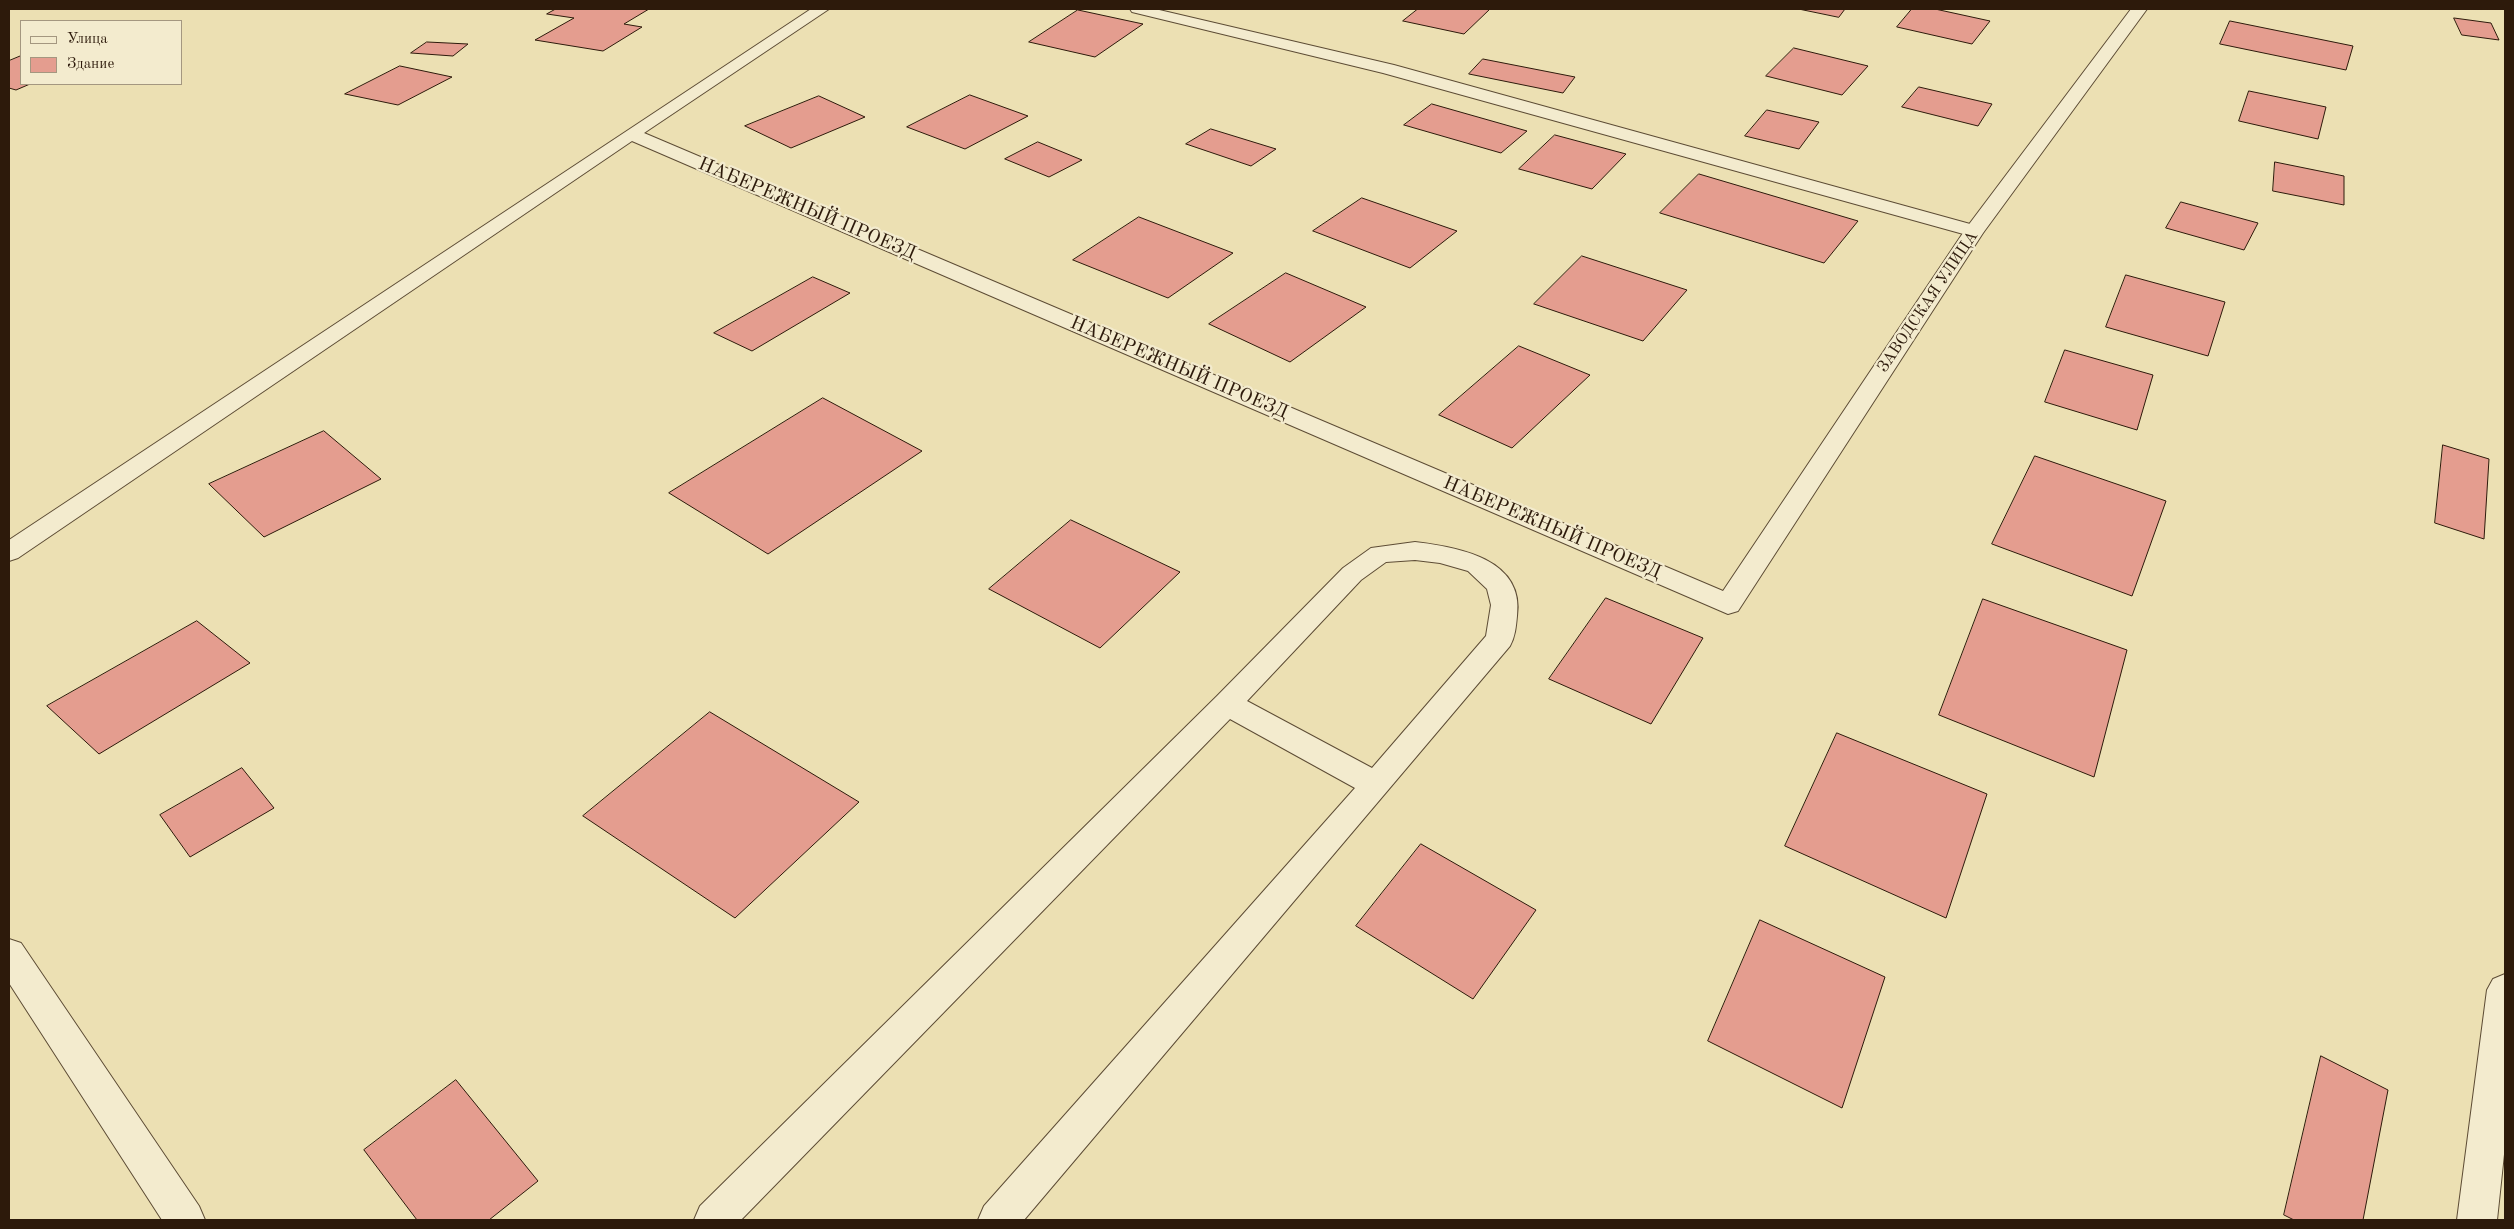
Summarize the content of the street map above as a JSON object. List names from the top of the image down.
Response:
{
  "streets": {
    "street": ["НАБЕРЕЖНЫЙ ПРОЕЗД", "ЗАВОДСКАЯ УЛИЦА"]
  },
  "crossings": [
    ["НАБЕРЕЖНЫЙ ПРОЕЗД", "ЗАВОДСКАЯ УЛИЦА"]
  ],
  "legend": ["Улица", "Здание"]
}
